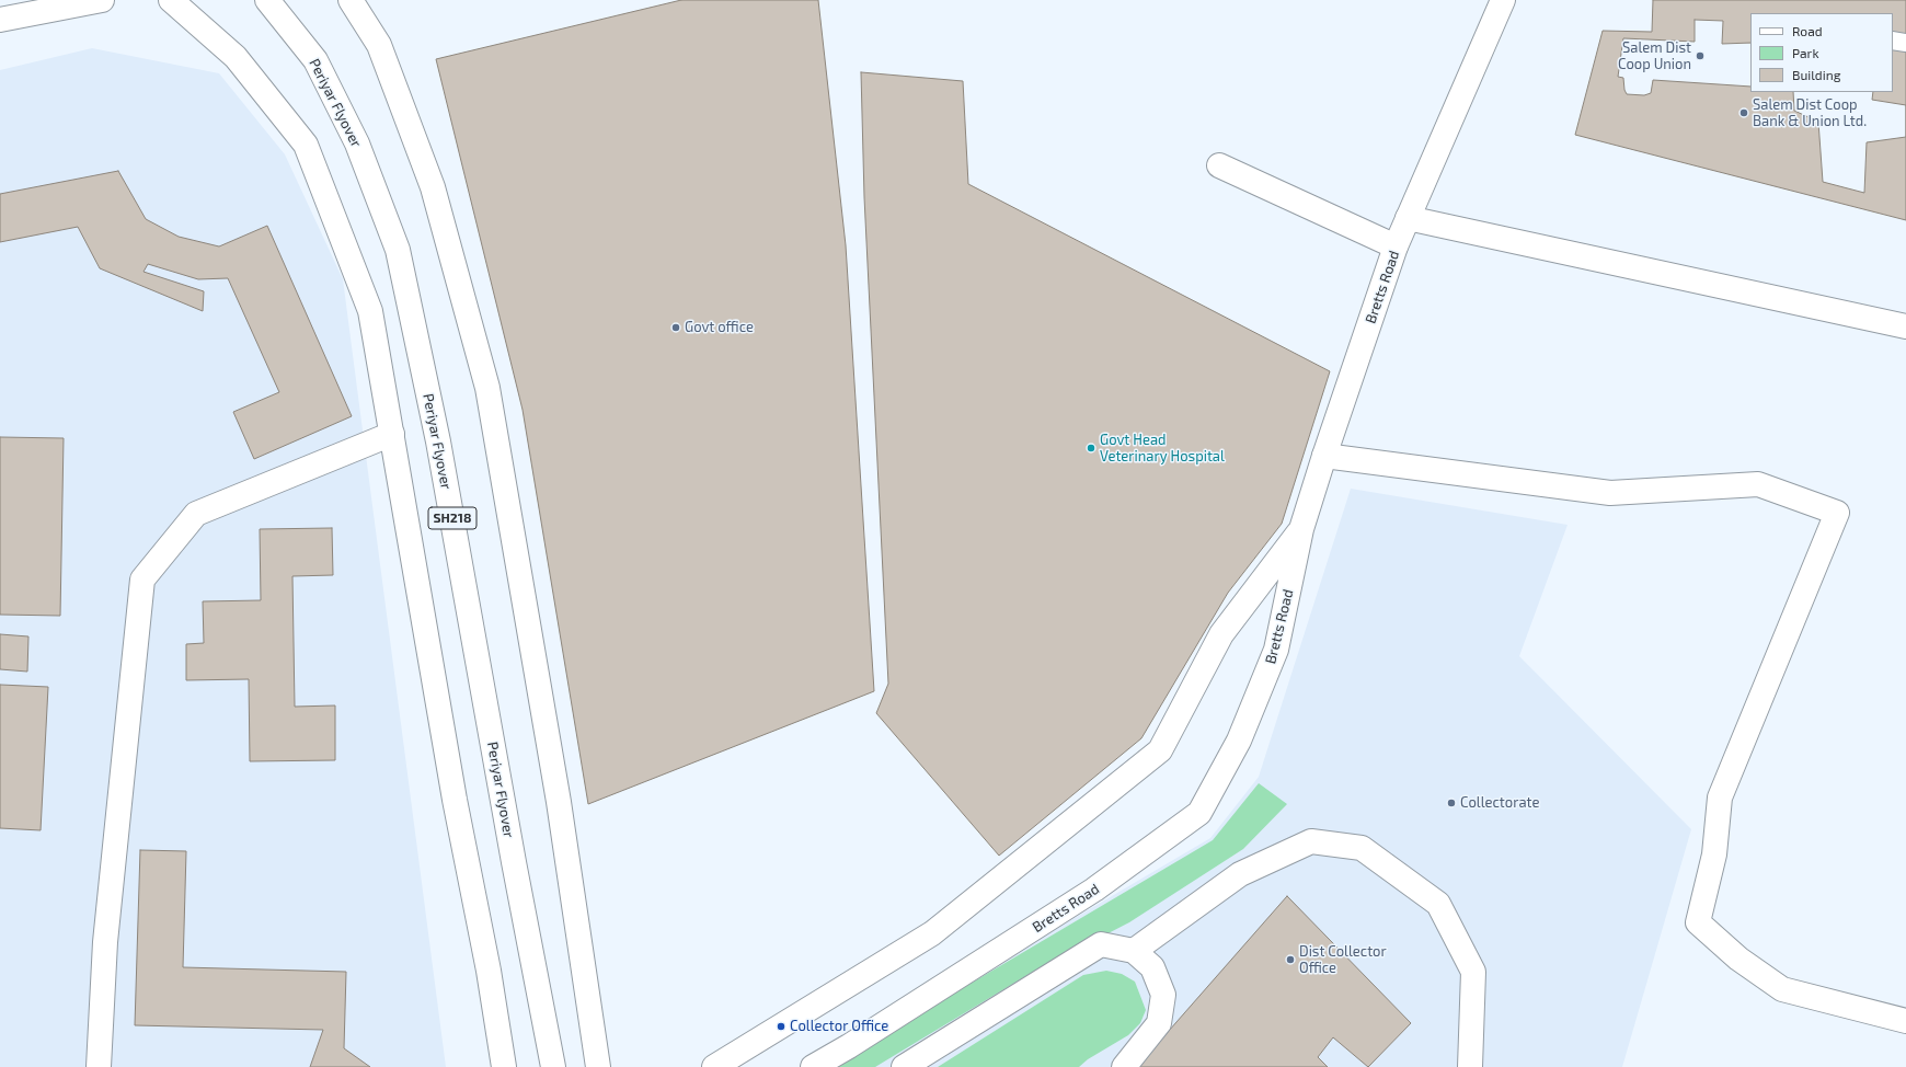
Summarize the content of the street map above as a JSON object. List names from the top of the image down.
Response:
{
  "streets": {
    "street": ["Periyar Flyover", "Bretts Road", "SH218"]
  },
  "places": [
    "Salem Dist Coop Union",
    "Salem Dist Coop Bank & Union Ltd.",
    "Govt office",
    "Govt Head Veterinary Hospital",
    "Collectorate",
    "Dist Collector Office",
    "Collector Office"
  ],
  "legend": ["Road", "Park", "Building"]
}
